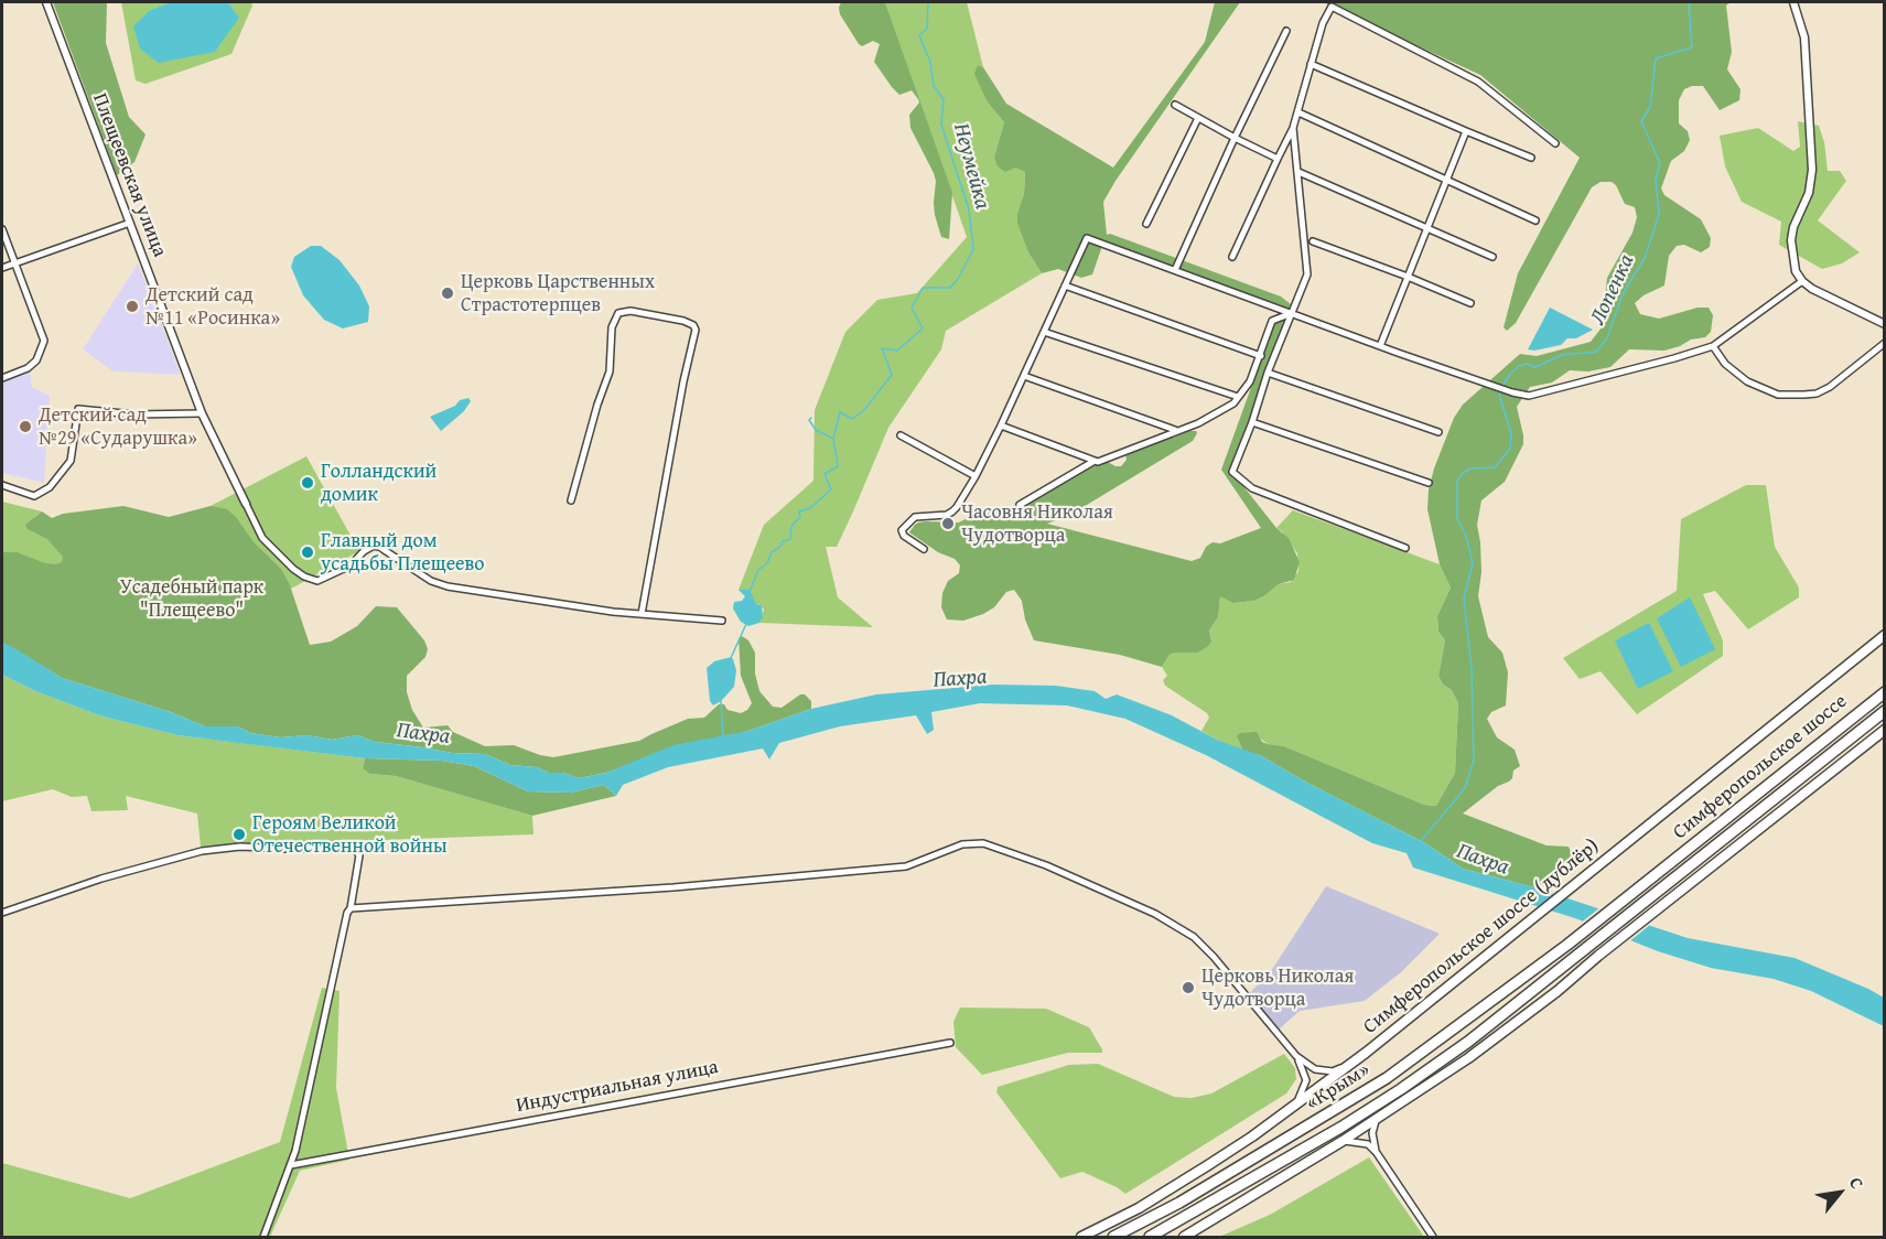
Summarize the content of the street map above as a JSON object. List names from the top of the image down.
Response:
{
  "streets": {
    "highway": ["Симферопольское шоссе", "«Крым»"],
    "main road": ["Симферопольское шоссе (дублёр)"],
    "street": ["Плещеевская улица", "Индустриальная улица"]
  },
  "crossings": [
    ["Симферопольское шоссе", "«Крым»"]
  ],
  "water": ["Неумейка", "Лопенка", "Пахра"],
  "parks": ["Усадебный парк \"Плещеево\""],
  "places": [
    "Церковь Царственных Страстотерпцев",
    "Детский сад №11 «Росинка»",
    "Детский сад №29 «Сударушка»",
    "Голландский домик",
    "Часовня Николая Чудотворца",
    "Главный дом усадьбы Плещеево",
    "Героям Великой Отечественной войны",
    "Церковь Николая Чудотворца"
  ],
  "north": "top right"
}
